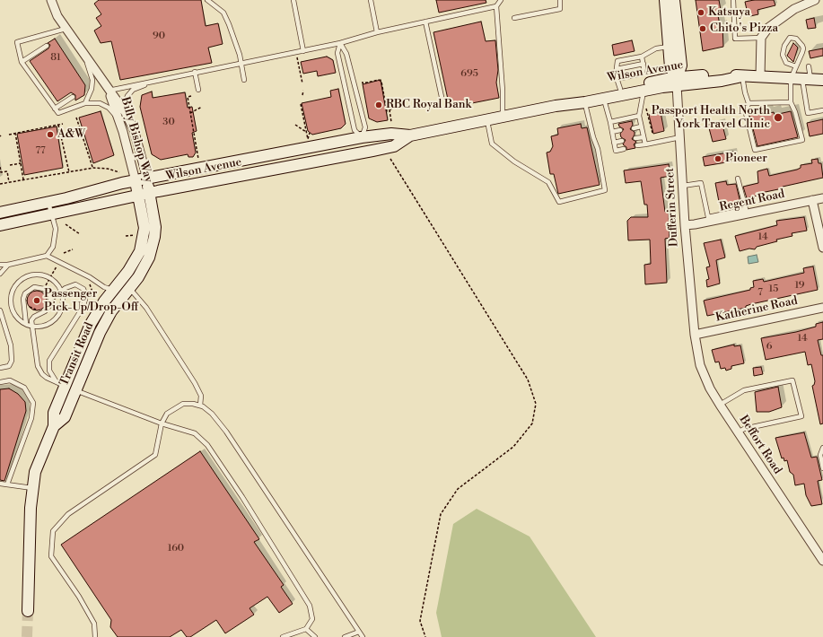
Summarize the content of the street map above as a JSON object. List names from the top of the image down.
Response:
{
  "streets": {
    "main road": [
      "Wilson Avenue",
      "Billy Bishop Way",
      "Dufferin Street",
      "Transit Road"
    ],
    "street": ["Regent Road", "Katherine Road", "Beffort Road"]
  },
  "crossings": [
    ["Wilson Avenue", "Billy Bishop Way"],
    ["Wilson Avenue", "Dufferin Street"],
    ["Wilson Avenue", "Transit Road"],
    ["Billy Bishop Way", "Transit Road"],
    ["Regent Road", "Dufferin Street"],
    ["Dufferin Street", "Katherine Road"],
    ["Dufferin Street", "Beffort Road"],
    ["Katherine Road", "Beffort Road"]
  ],
  "places": [
    "Katsuya",
    "Chito's Pizza",
    "RBC Royal Bank",
    "Passport Health North York Travel Clinic",
    "A&W",
    "Pioneer",
    "Passenger Pick-Up/Drop-Off"
  ],
  "house_numbers": [
    "90",
    "81",
    "695",
    "30",
    "77",
    "14",
    "19",
    "15",
    "7",
    "14",
    "6",
    "160"
  ]
}
